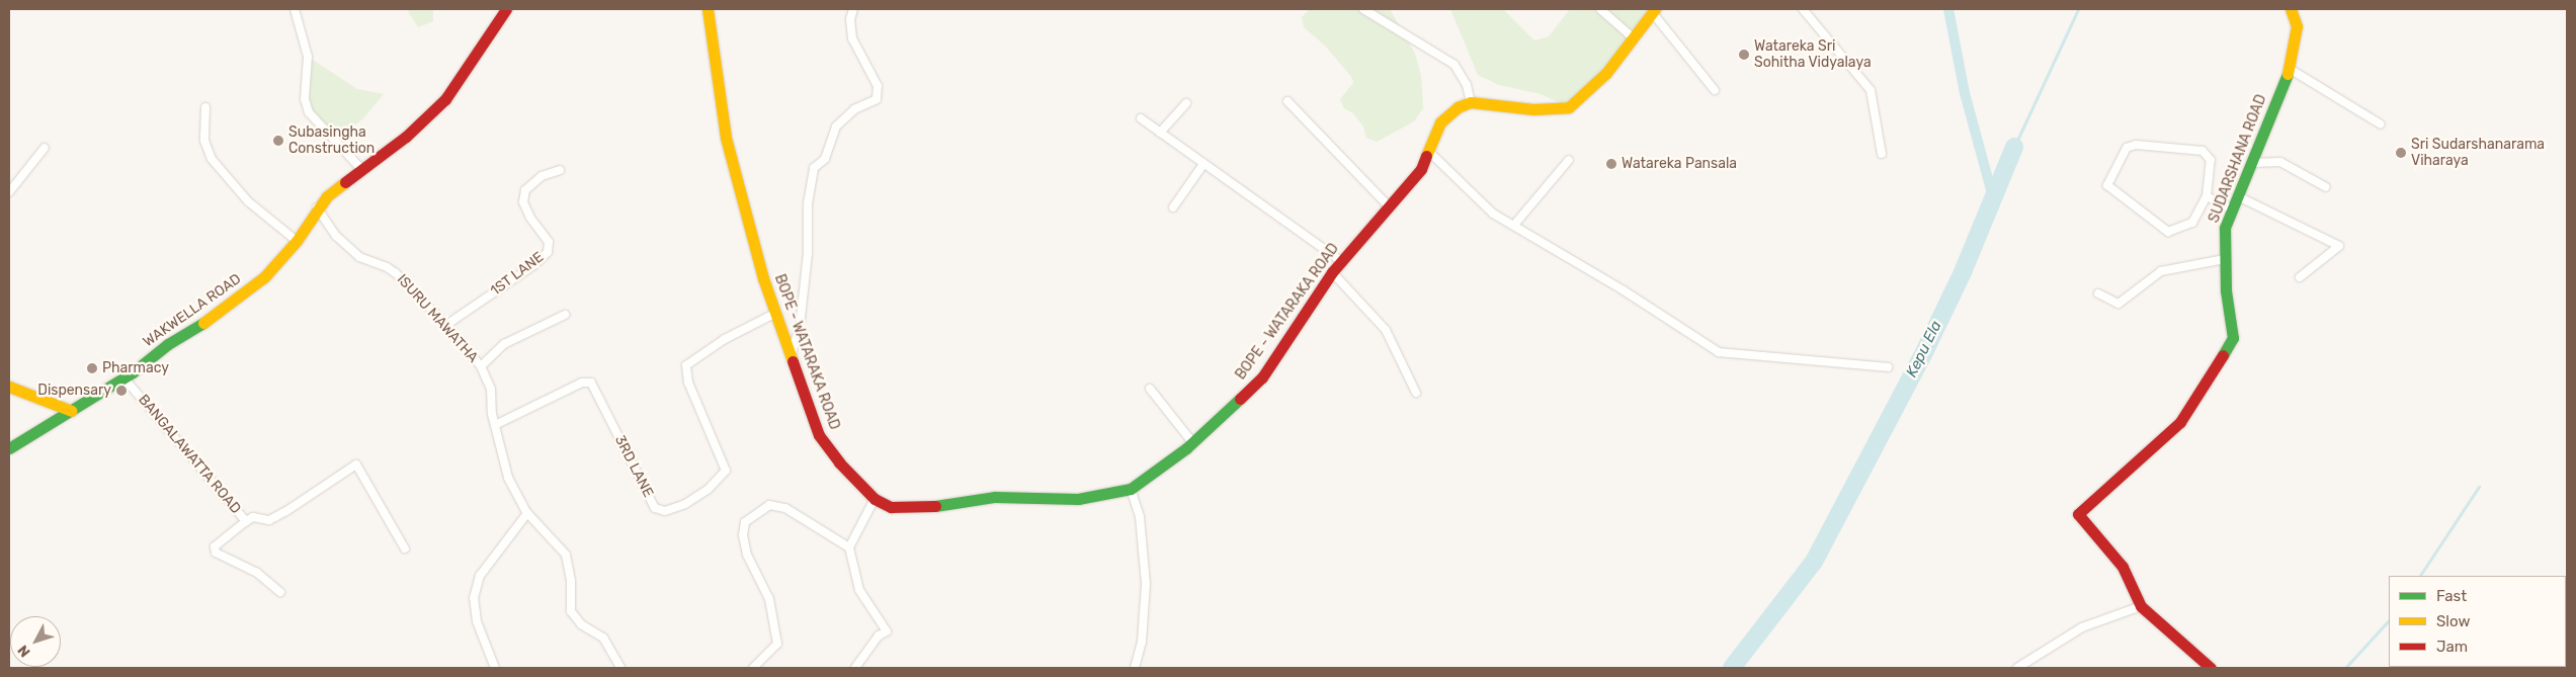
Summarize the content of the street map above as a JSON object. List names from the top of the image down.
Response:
{
  "streets": {
    "street": [
      "SUDARSHANA ROAD",
      "1ST LANE",
      "WAKWELLA ROAD",
      "BOPE - WATARAKA ROAD",
      "ISURU MAWATHA",
      "BANGALAWATTA ROAD",
      "3RD LANE"
    ]
  },
  "crossings": [
    ["1ST LANE", "ISURU MAWATHA"],
    ["WAKWELLA ROAD", "ISURU MAWATHA"],
    ["WAKWELLA ROAD", "BANGALAWATTA ROAD"],
    ["BOPE - WATARAKA ROAD", "3RD LANE"],
    ["ISURU MAWATHA", "3RD LANE"]
  ],
  "water": ["Kepu Ela"],
  "places": [
    "Watareka Sri Sohitha Vidyalaya",
    "Subasingha Construction",
    "Sri Sudarshanarama Viharaya",
    "Watareka Pansala",
    "Pharmacy",
    "Dispensary"
  ],
  "legend": ["Fast", "Slow", "Jam"],
  "north": "bottom left"
}
